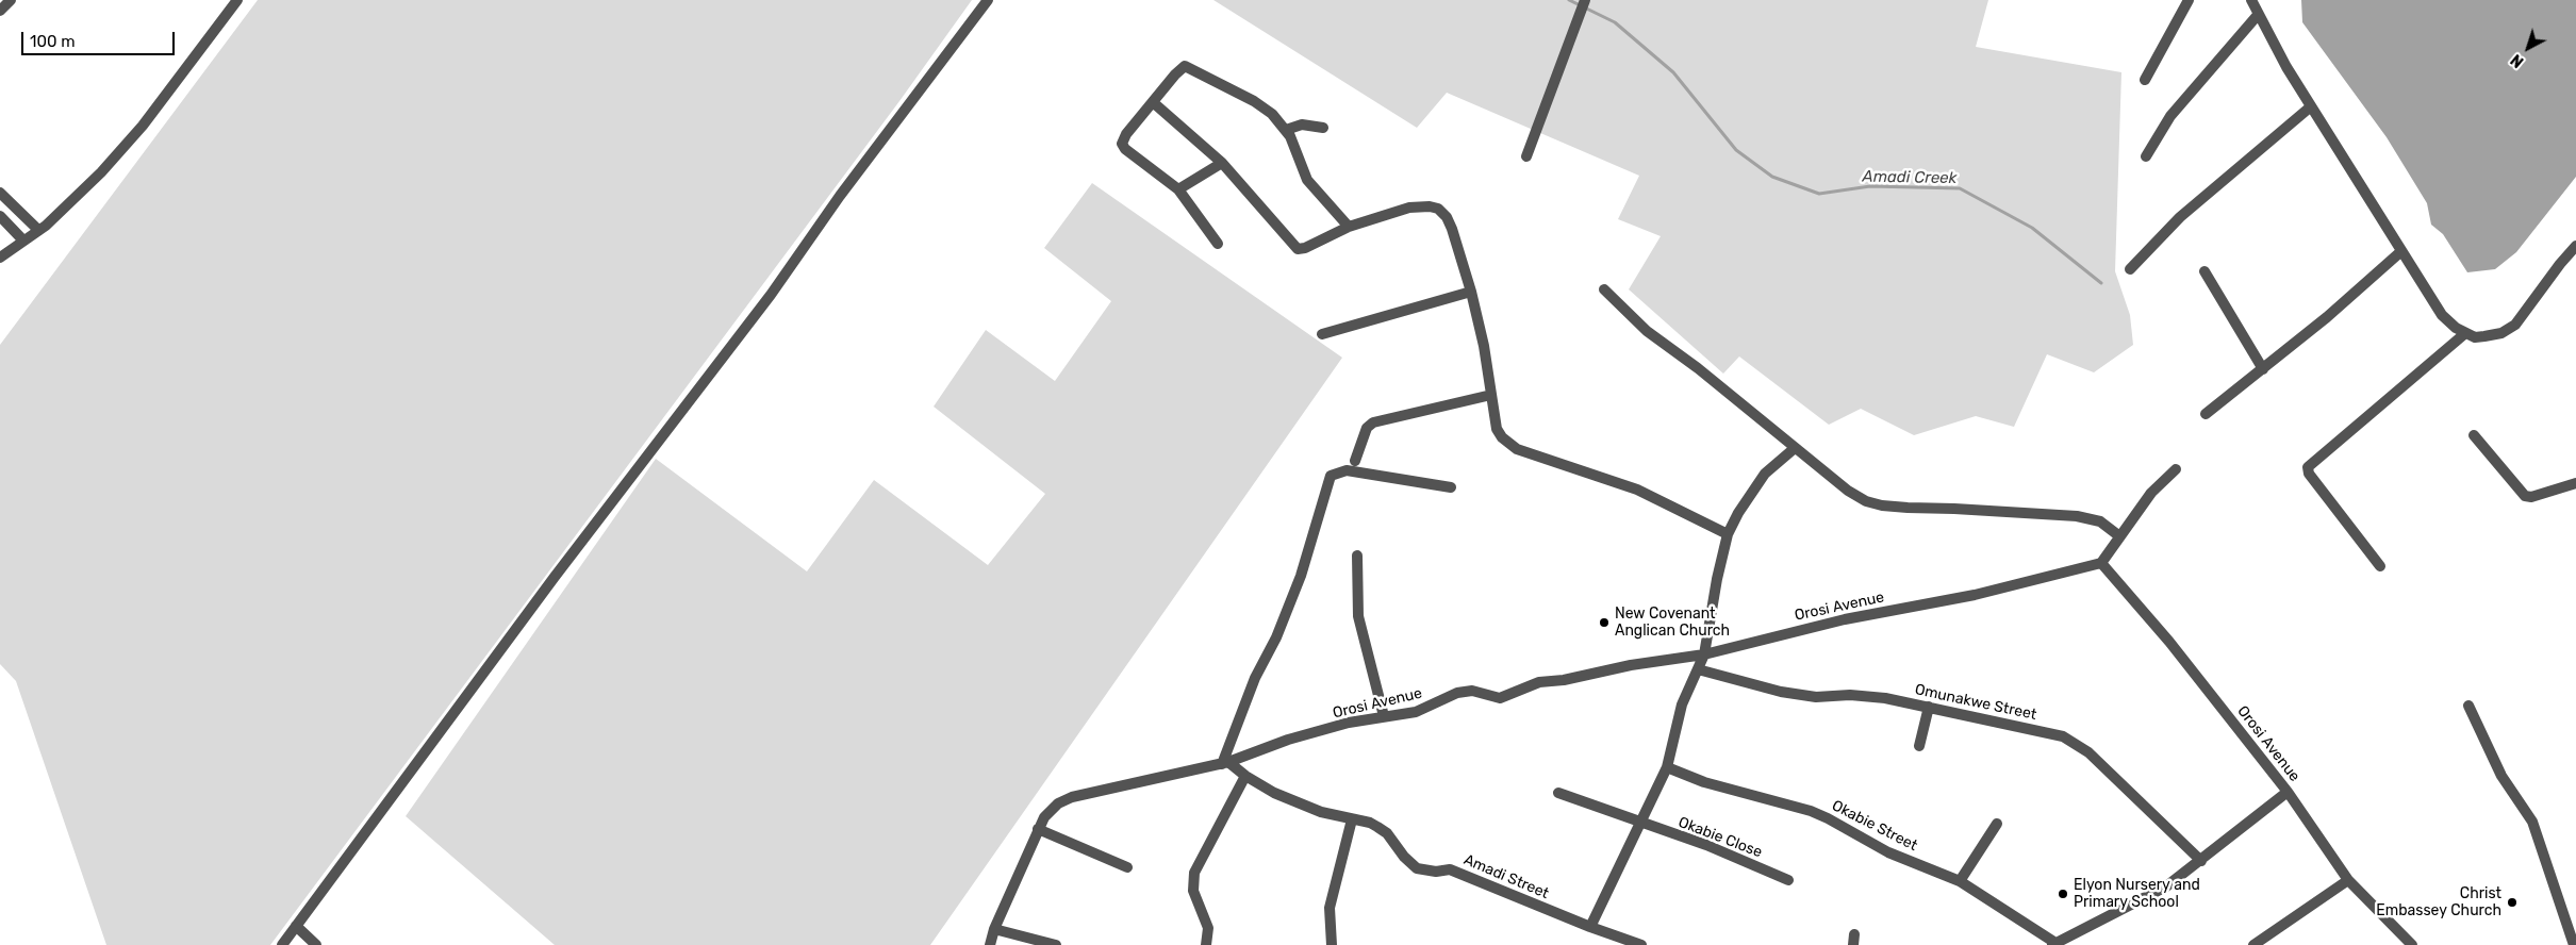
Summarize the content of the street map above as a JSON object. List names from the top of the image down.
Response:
{
  "streets": {
    "street": [
      "Orosi Avenue",
      "Omunakwe Street",
      "Okabie Street",
      "Okabie Close",
      "Amadi Street"
    ]
  },
  "crossings": [
    ["Orosi Avenue", "Amadi Street"]
  ],
  "water": ["Amadi Creek"],
  "places": ["New Covenant Anglican Church", "Elyon Nursery and Primary School", "Christ Embassey Church"],
  "scale_bar": "100 m",
  "north": "bottom left"
}
